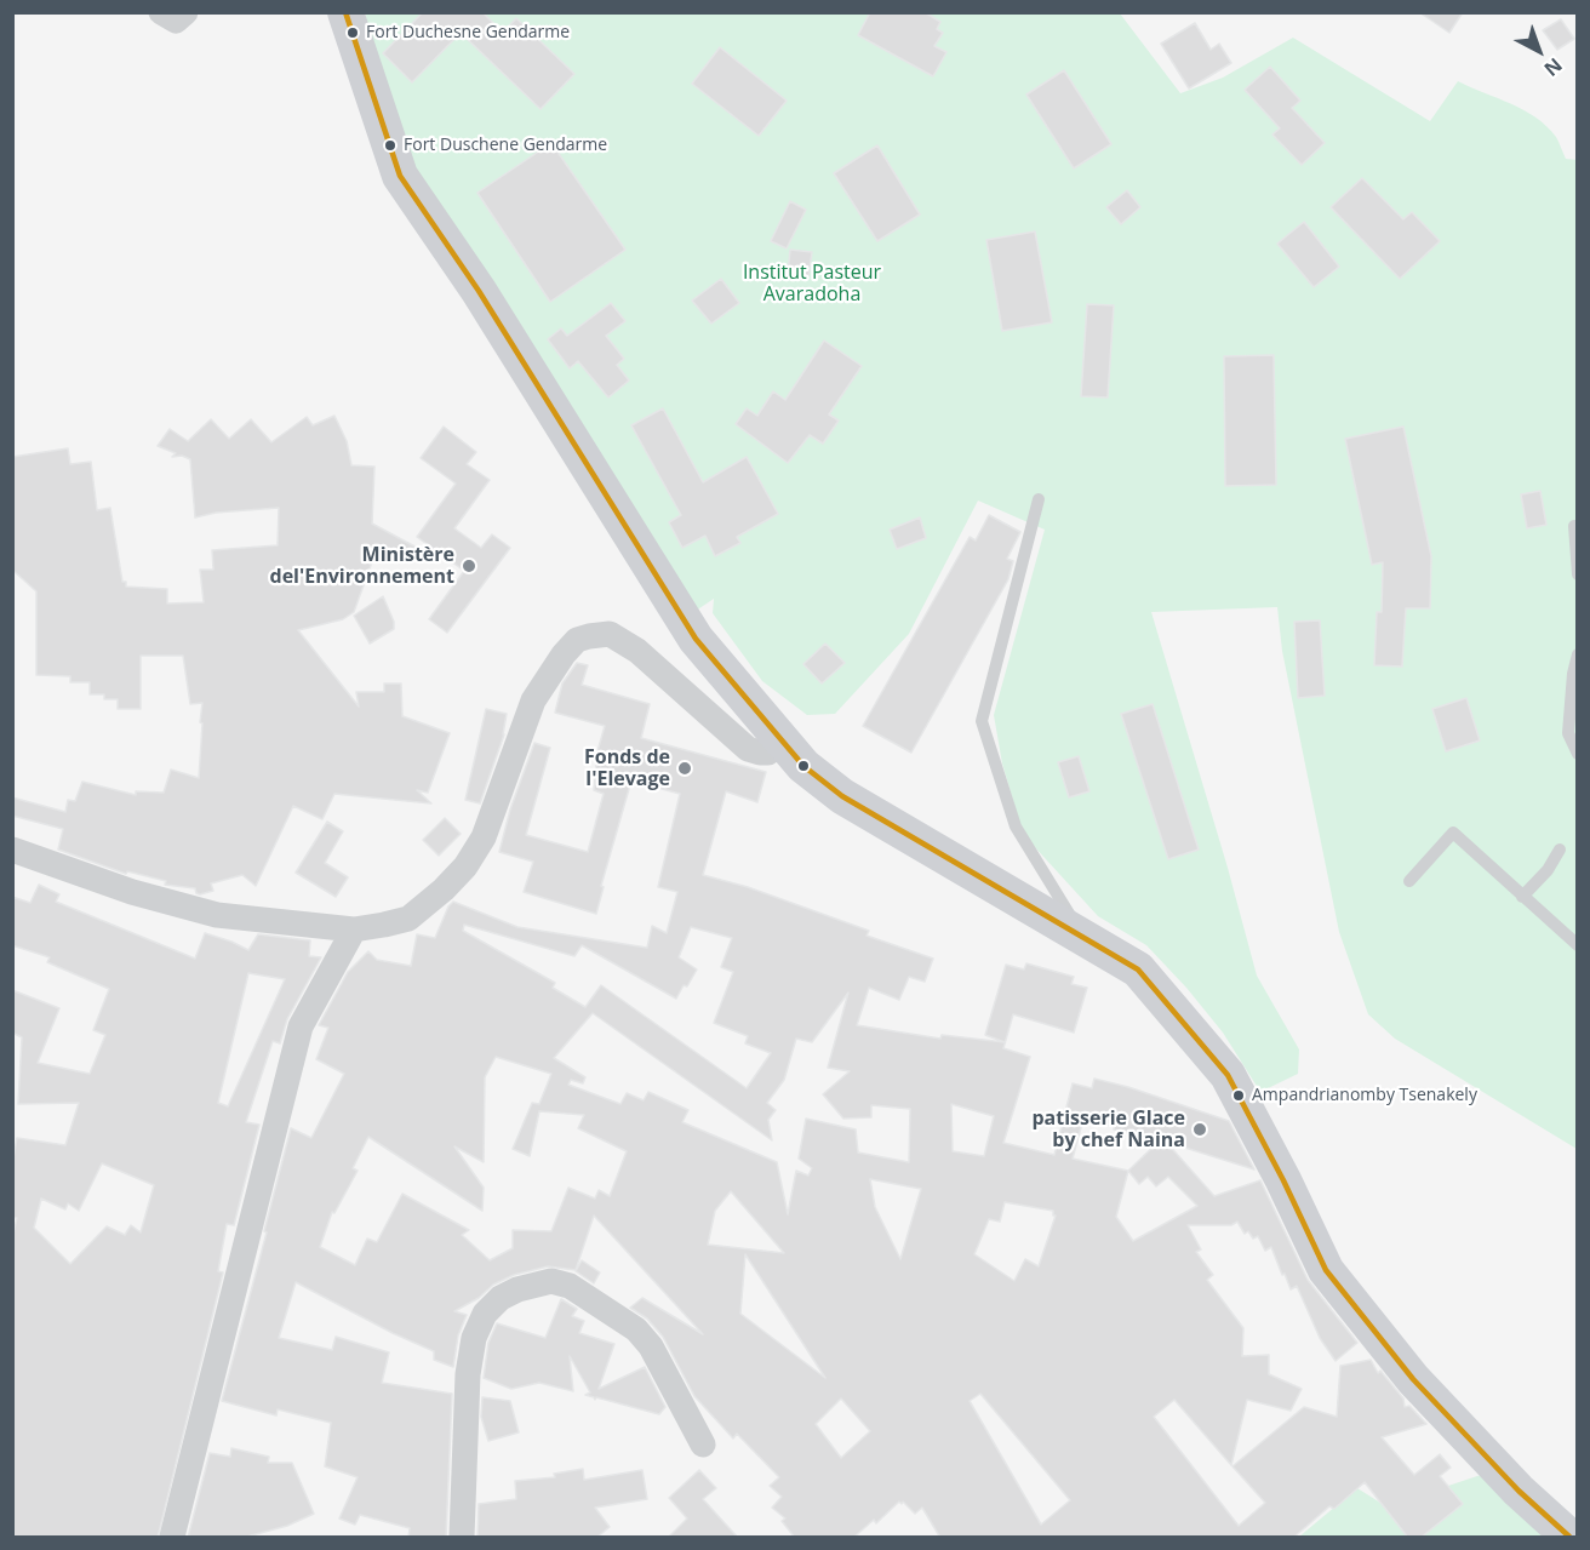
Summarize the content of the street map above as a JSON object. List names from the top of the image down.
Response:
{
  "parks": ["Institut Pasteur Avaradoha"],
  "places": [
    "Fort Duchesne Gendarme",
    "Fort Duschene Gendarme",
    "Ministère del'Environnement",
    "Fonds de l'Elevage",
    "Ampandrianomby Tsenakely",
    "patisserie Glace by chef Naina"
  ],
  "north": "bottom right"
}
